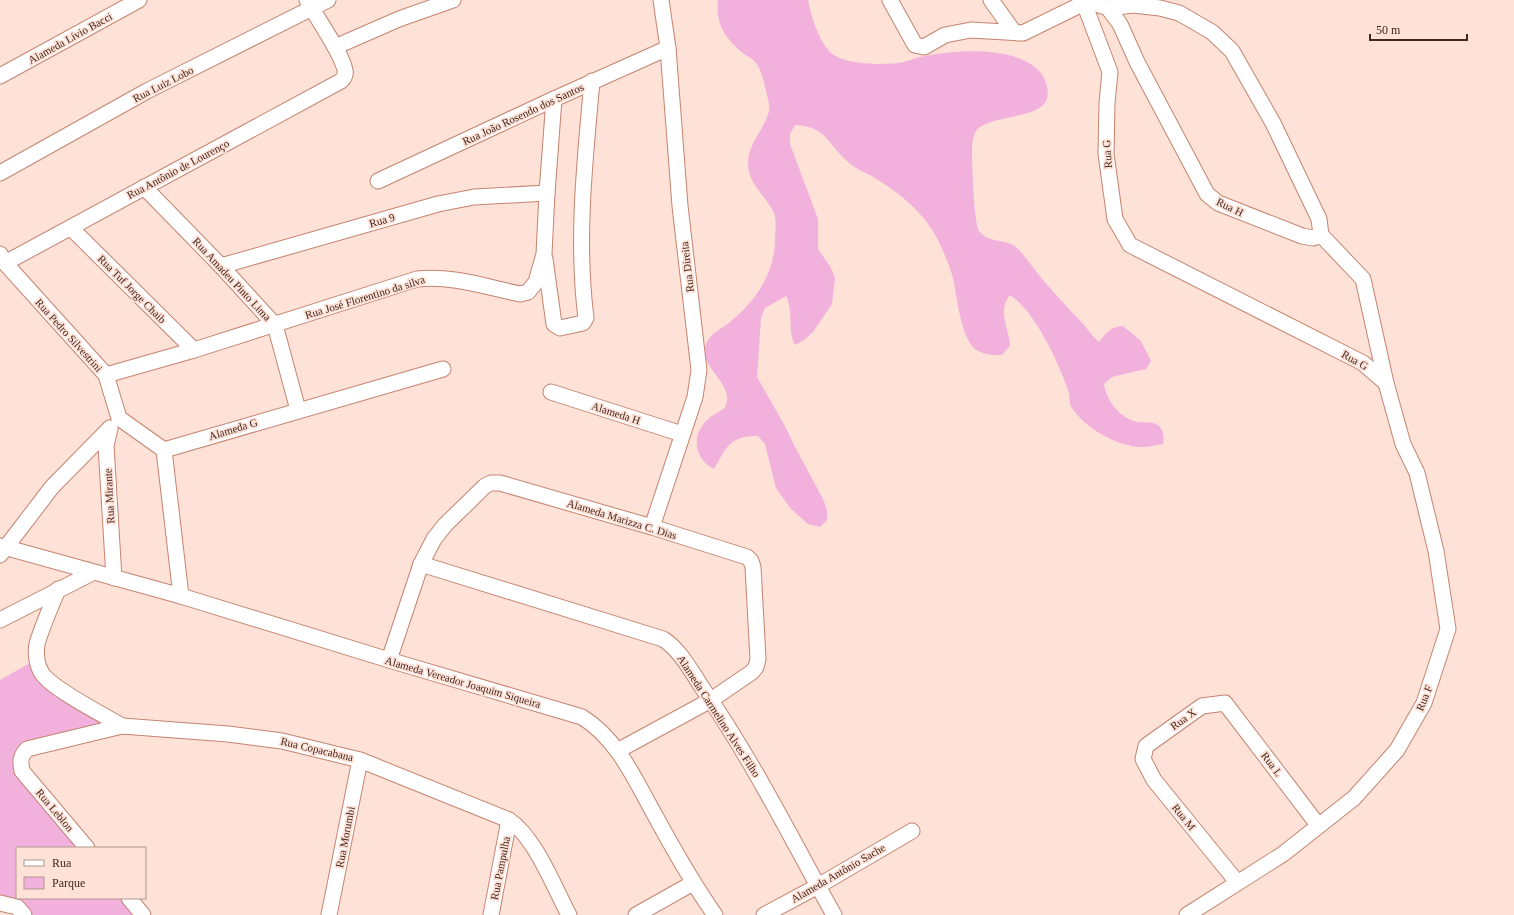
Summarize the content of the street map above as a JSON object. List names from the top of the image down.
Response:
{
  "streets": {
    "street": [
      "Alameda Lívio Bacci",
      "Rua Luiz Lobo",
      "Rua João Rosendo dos Santos",
      "Rua G",
      "Rua Antônio de Lourenço",
      "Rua H",
      "Rua 9",
      "Rua Direita",
      "Rua Amadeu Pinto Lima",
      "Rua Tuf Jorge Chaib",
      "Rua José Florentino da silva",
      "Rua Pedro Silvestrini",
      "Alameda H",
      "Alameda G",
      "Rua Mirante",
      "Alameda Marizza C. Dias",
      "Alameda Vereador Joaquim Siqueira",
      "Rua F",
      "Alameda Carmelino Alves Filho",
      "Rua X",
      "Rua Copacabana",
      "Rua L",
      "Rua Leblon",
      "Rua M",
      "Rua Morumbi",
      "Rua Pampulha",
      "Alameda Antônio Sache"
    ]
  },
  "crossings": [
    ["Rua João Rosendo dos Santos", "Rua Direita"],
    ["Rua João Rosendo dos Santos", "Rua José Florentino da silva"],
    ["Rua G", "Rua F"],
    ["Rua Antônio de Lourenço", "Rua Amadeu Pinto Lima"],
    ["Rua Antônio de Lourenço", "Rua Tuf Jorge Chaib"],
    ["Rua Antônio de Lourenço", "Rua Pedro Silvestrini"],
    ["Rua 9", "Rua Amadeu Pinto Lima"],
    ["Rua 9", "Rua José Florentino da silva"],
    ["Rua Direita", "Alameda H"],
    ["Rua Direita", "Alameda Marizza C. Dias"],
    ["Rua Amadeu Pinto Lima", "Rua José Florentino da silva"],
    ["Rua Amadeu Pinto Lima", "Alameda G"],
    ["Rua Tuf Jorge Chaib", "Rua José Florentino da silva"],
    ["Rua José Florentino da silva", "Rua Pedro Silvestrini"],
    ["Rua Pedro Silvestrini", "Rua Mirante"],
    ["Rua Mirante", "Alameda Vereador Joaquim Siqueira"],
    ["Alameda Marizza C. Dias", "Alameda Carmelino Alves Filho"],
    ["Rua F", "Rua L"],
    ["Rua F", "Rua M"],
    ["Alameda Carmelino Alves Filho", "Alameda Antônio Sache"],
    ["Rua X", "Rua L"],
    ["Rua X", "Rua M"],
    ["Rua Copacabana", "Rua Leblon"],
    ["Rua Copacabana", "Rua Morumbi"],
    ["Rua Copacabana", "Rua Pampulha"]
  ],
  "legend": ["Rua", "Parque"],
  "scale_bar": "50 m"
}
